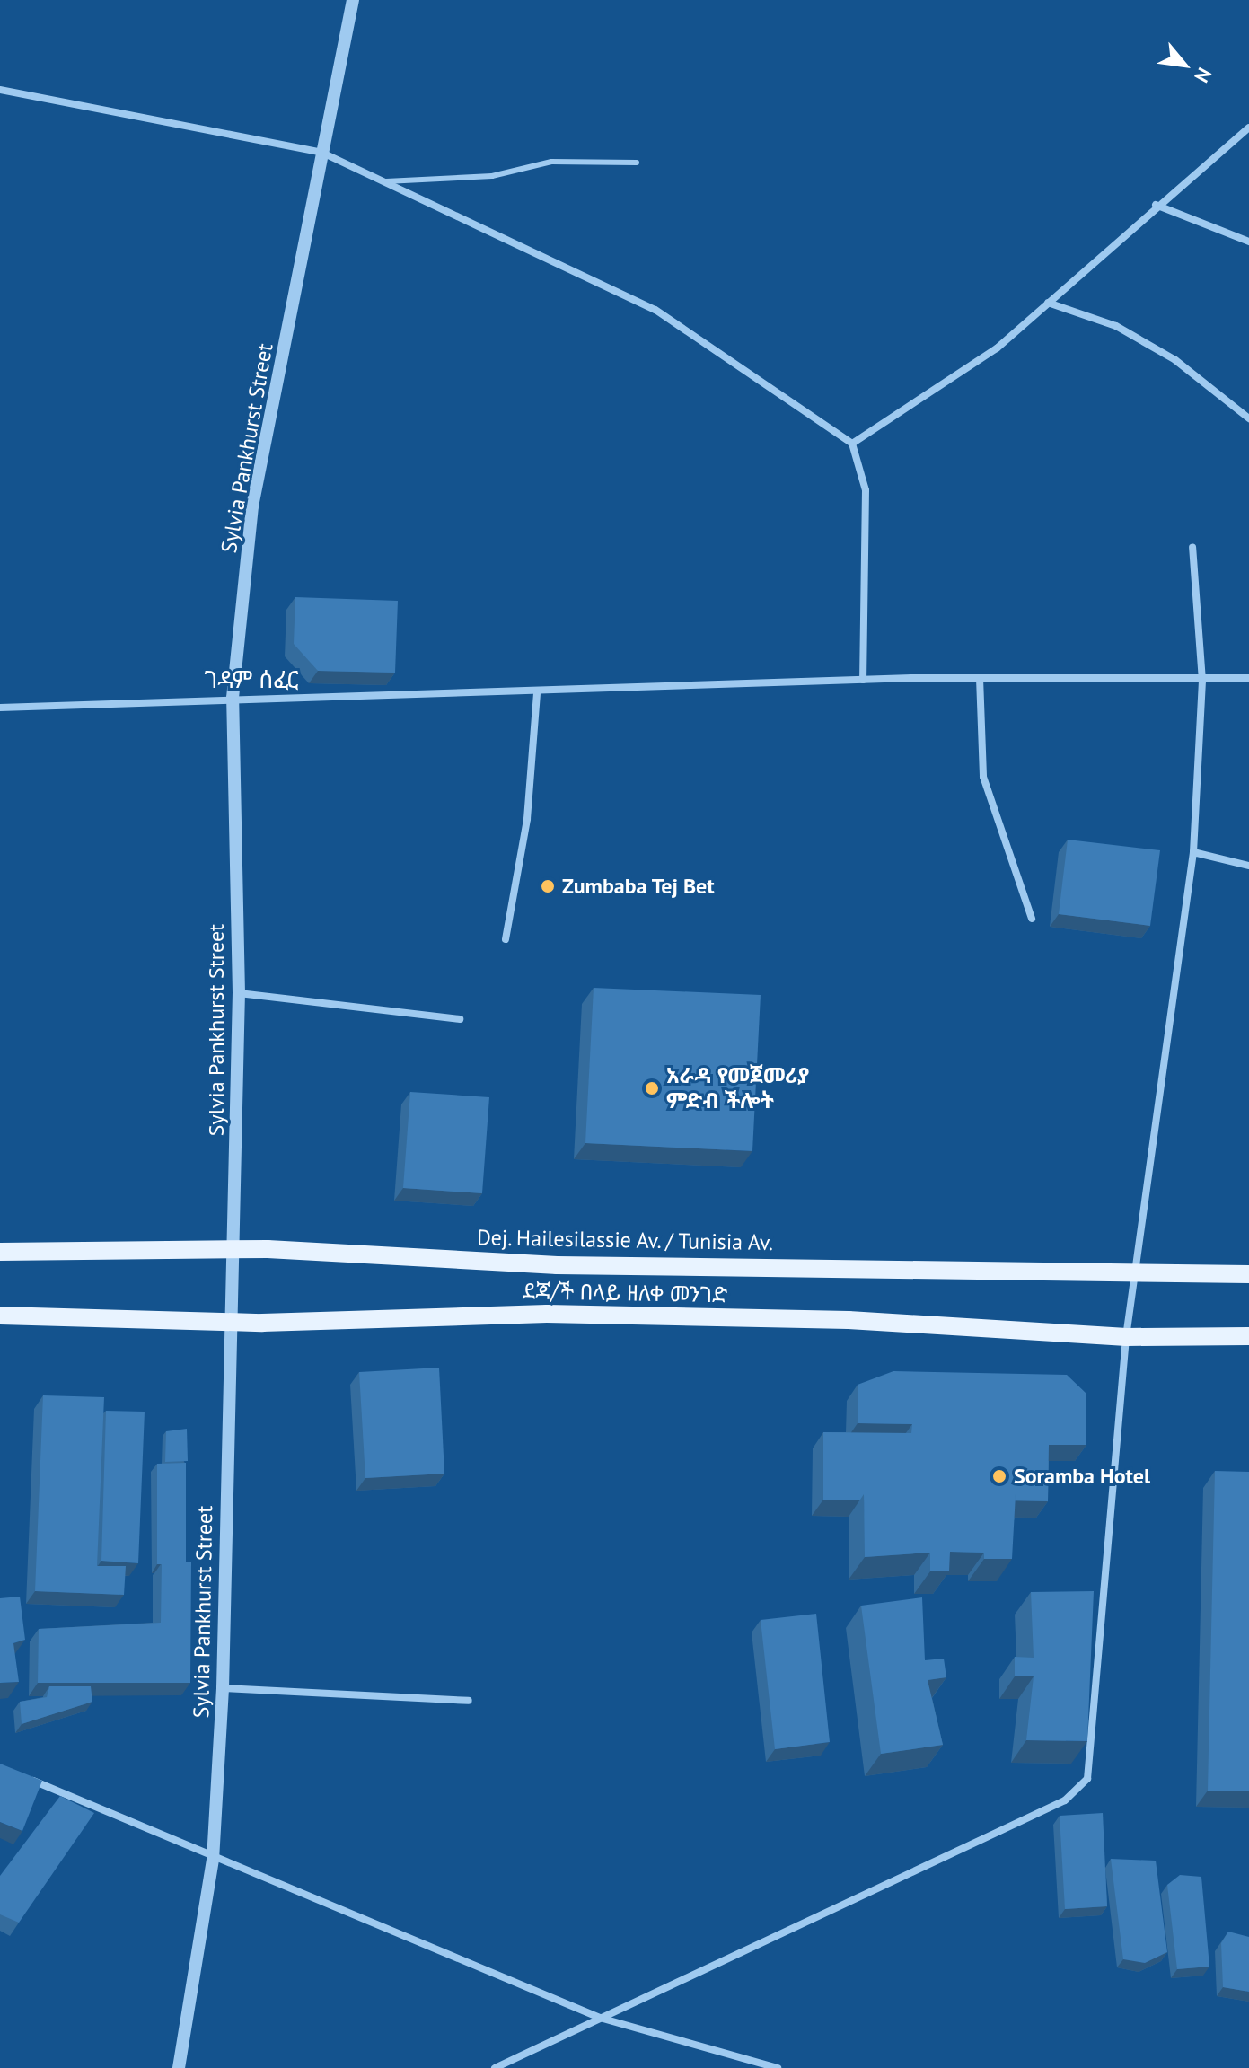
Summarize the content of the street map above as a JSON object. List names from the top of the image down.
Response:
{
  "streets": {
    "main road": ["Dej. Hailesilassie Av. / Tunisia Av.", "ደጃ/ች በላይ ዘለቀ መንገድ"],
    "street": ["Sylvia Pankhurst Street"]
  },
  "crossings": [
    ["Sylvia Pankhurst Street", "Dej. Hailesilassie Av. / Tunisia Av."],
    ["Sylvia Pankhurst Street", "ደጃ/ች በላይ ዘለቀ መንገድ"]
  ],
  "districts": ["ገዳም ሰፈር"],
  "places": ["Zumbaba Tej Bet", "አራዳ የመጀመሪያ ምድብ ችሎት", "Soramba Hotel"],
  "north": "bottom right"
}
